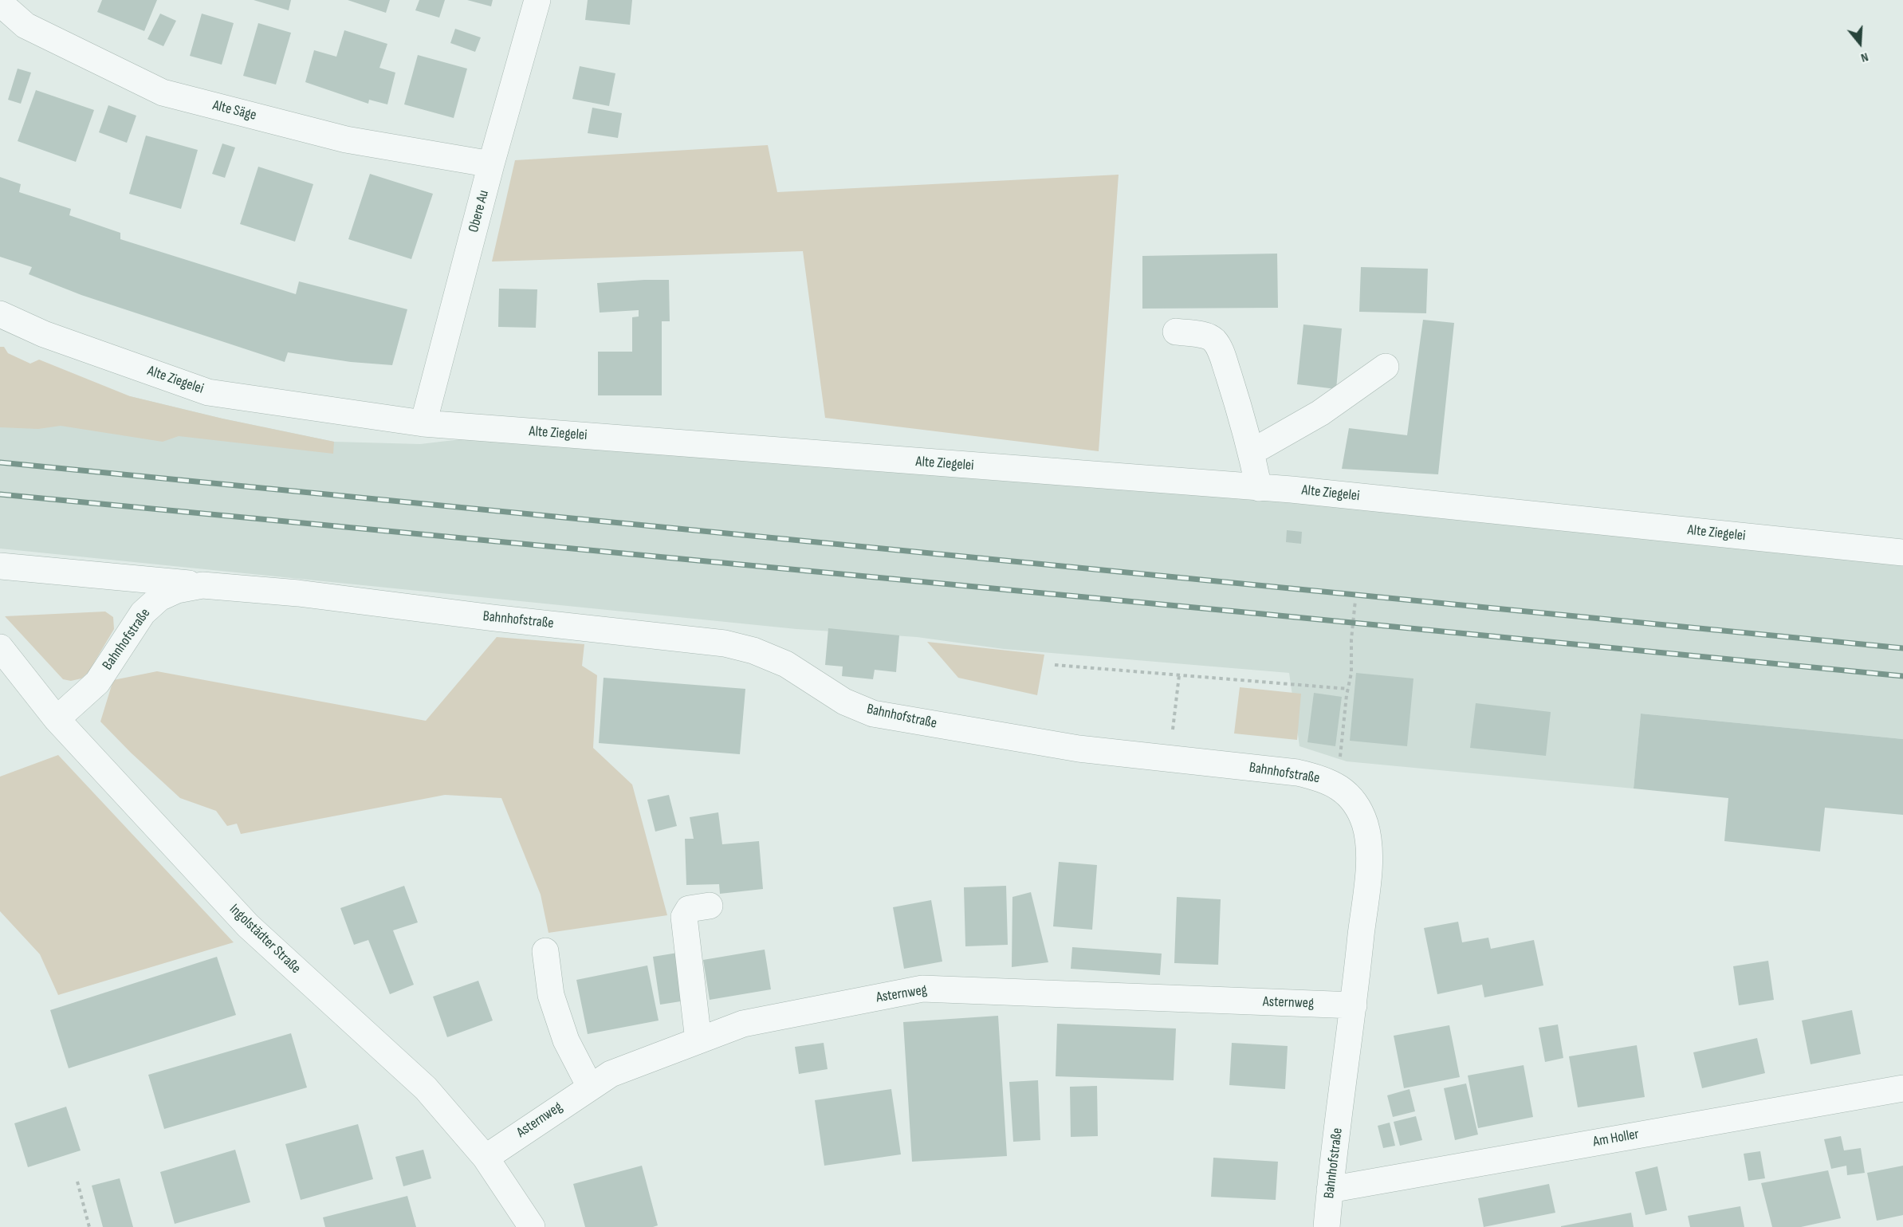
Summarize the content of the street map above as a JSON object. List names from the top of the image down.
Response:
{
  "streets": {
    "street": [
      "Alte Säge",
      "Obere Au",
      "Alte Ziegelei",
      "Bahnhofstraße",
      "Ingolstädter Straße",
      "Asternweg",
      "Am Holler"
    ]
  },
  "crossings": [
    ["Alte Säge", "Obere Au"],
    ["Obere Au", "Alte Ziegelei"],
    ["Bahnhofstraße", "Ingolstädter Straße"],
    ["Bahnhofstraße", "Asternweg"],
    ["Bahnhofstraße", "Am Holler"],
    ["Ingolstädter Straße", "Asternweg"]
  ],
  "north": "bottom"
}
